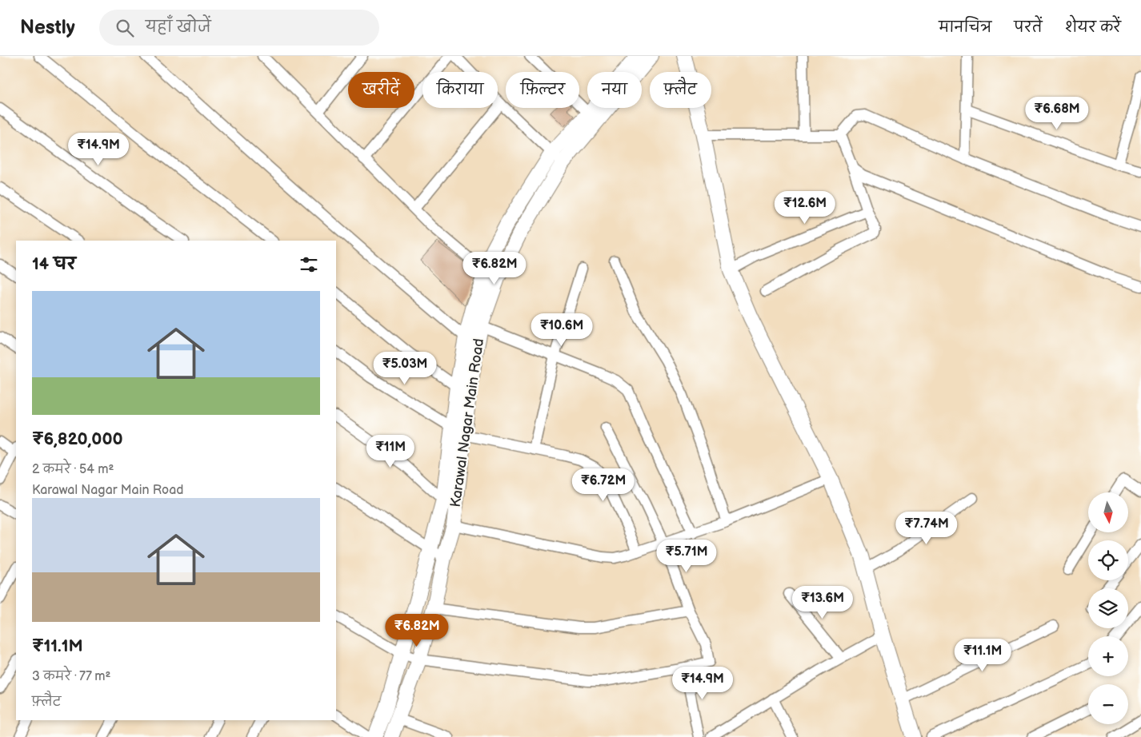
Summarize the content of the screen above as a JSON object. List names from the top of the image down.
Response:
{
  "streets": {
    "street": ["Karawal Nagar Main Road"]
  },
  "north": "bottom",
  "page": {
    "header": "Nestly",
    "search": "यहाँ खोजें",
    "nav": ["मानचित्र", "परतें", "शेयर करें"],
    "chip": [
      "खरीदें",
      "किराया",
      "फ़िल्टर",
      "नया",
      "फ़्लैट"
    ],
    "price": [
      "₹6.68M",
      "₹14.9M",
      "₹12.6M",
      "₹6.82M",
      "₹10.6M",
      "₹5.03M",
      "₹11M",
      "₹6.72M",
      "₹7.74M",
      "₹5.71M",
      "₹13.6M",
      "₹6.82M",
      "₹11.1M",
      "₹14.9M"
    ],
    "heading": "14 घर",
    "list": [
      {
        "name": "₹6,820,000",
        "note": "2 कमरे · 54 m² · Karawal Nagar Main Road"
      },
      {
        "name": "₹11.1M",
        "note": "3 कमरे · 77 m² · फ़्लैट"
      }
    ],
    "map_buttons": ["+", "−"]
  }
}
